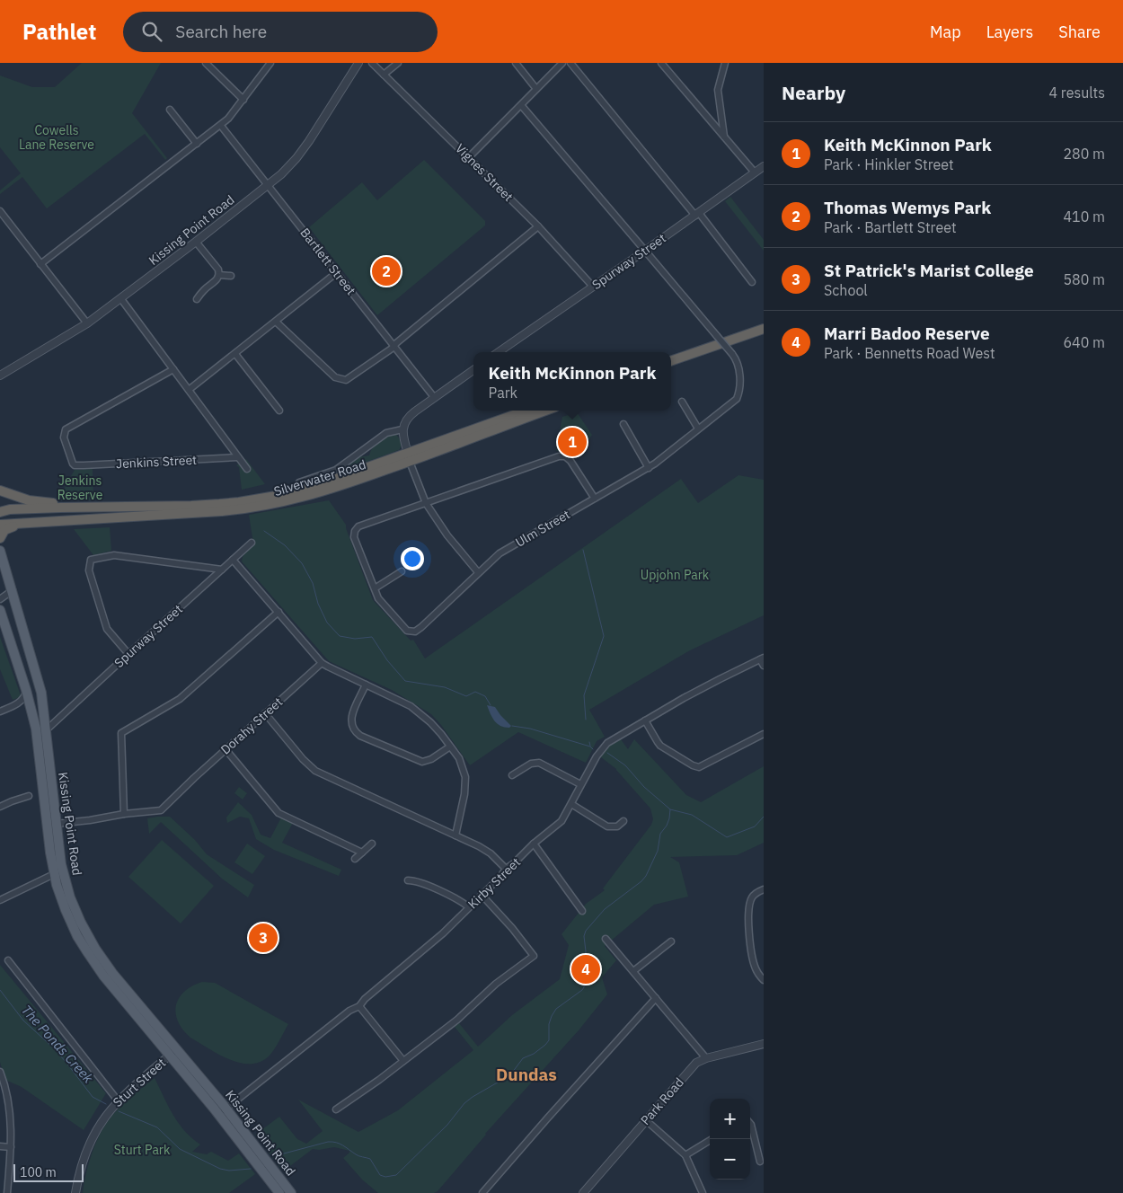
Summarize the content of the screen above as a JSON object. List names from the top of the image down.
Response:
{
  "streets": {
    "highway": ["Silverwater Road"],
    "main road": ["Kissing Point Road"],
    "street": [
      "Vignes Street",
      "Bartlett Street",
      "Spurway Street",
      "Jenkins Street",
      "Ulm Street",
      "Dorahy Street",
      "Kirby Street",
      "Sturt Street",
      "Park Road"
    ]
  },
  "crossings": [
    ["Vignes Street", "Spurway Street"],
    ["Kissing Point Road", "Bartlett Street"],
    ["Kissing Point Road", "Spurway Street"],
    ["Kissing Point Road", "Dorahy Street"],
    ["Kissing Point Road", "Kirby Street"],
    ["Kissing Point Road", "Sturt Street"],
    ["Spurway Street", "Ulm Street"]
  ],
  "districts": ["Dundas"],
  "water": ["The Ponds Creek"],
  "parks": [
    "Cowells Lane Reserve",
    "Jenkins Reserve",
    "Upjohn Park",
    "Sturt Park"
  ],
  "scale_bar": "100 m",
  "page": {
    "header": "Pathlet",
    "search": "Search here",
    "nav": ["Map", "Layers", "Share"],
    "heading": ["Nearby", "4 results"],
    "list": [
      {
        "mark": "1",
        "name": "Keith McKinnon Park",
        "note": "Park · Hinkler Street",
        "value": "280 m"
      },
      {
        "mark": "2",
        "name": "Thomas Wemys Park",
        "note": "Park · Bartlett Street",
        "value": "410 m"
      },
      {
        "mark": "3",
        "name": "St Patrick's Marist College",
        "note": "School",
        "value": "580 m"
      },
      {
        "mark": "4",
        "name": "Marri Badoo Reserve",
        "note": "Park · Bennetts Road West",
        "value": "640 m"
      }
    ],
    "pins": [
      "2",
      "1",
      "3",
      "4"
    ],
    "popup": ["Keith McKinnon Park", "Park"],
    "map_buttons": ["+", "−"],
    "scale": "100 m"
  }
}
